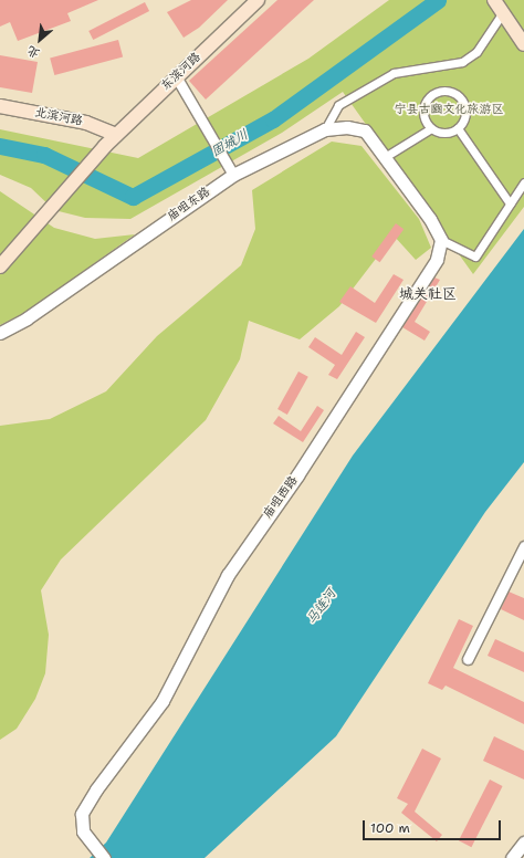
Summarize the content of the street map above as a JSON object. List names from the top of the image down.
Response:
{
  "streets": {
    "main road": ["东滨河路", "北滨河路"],
    "street": ["庙咀东路", "庙咀西路"]
  },
  "crossings": [
    ["东滨河路", "北滨河路"]
  ],
  "districts": ["城关社区"],
  "water": ["固城川", "马连河"],
  "parks": ["宁县古豳文化旅游区"],
  "scale_bar": "100 m",
  "north": "bottom left"
}
